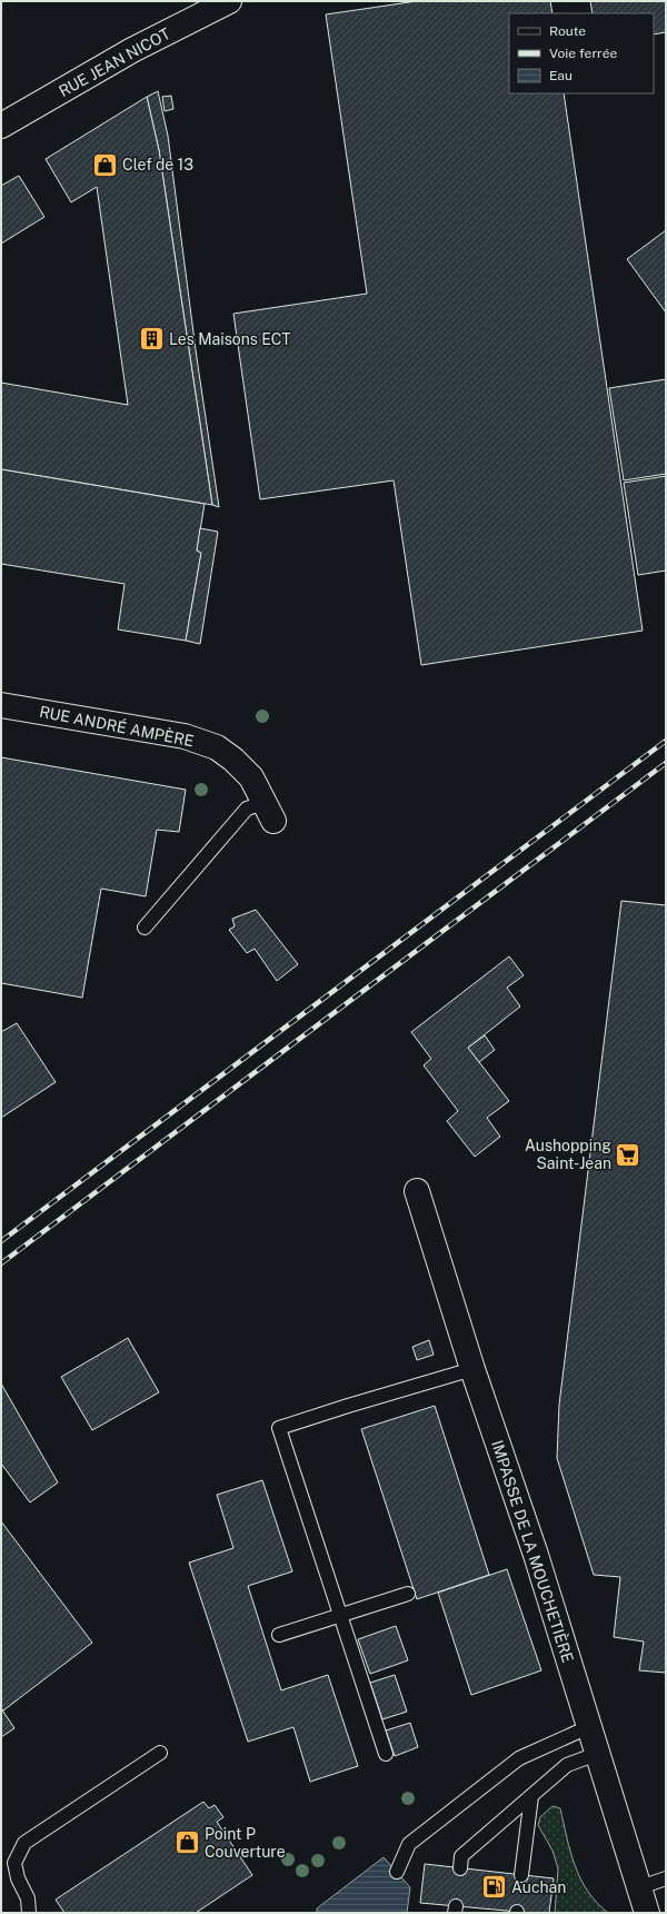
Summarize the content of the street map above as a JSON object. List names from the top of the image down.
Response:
{
  "streets": {
    "street": ["RUE JEAN NICOT", "RUE ANDRÉ AMPÈRE", "IMPASSE DE LA MOUCHETIÈRE"]
  },
  "places": {
    "shop": ["Clef de 13", "Point P Couverture"],
    "building": ["Les Maisons ECT"],
    "supermarket": ["Aushopping Saint-Jean"],
    "fuel station": ["Auchan"]
  },
  "legend": ["Route", "Voie ferrée", "Eau"]
}
